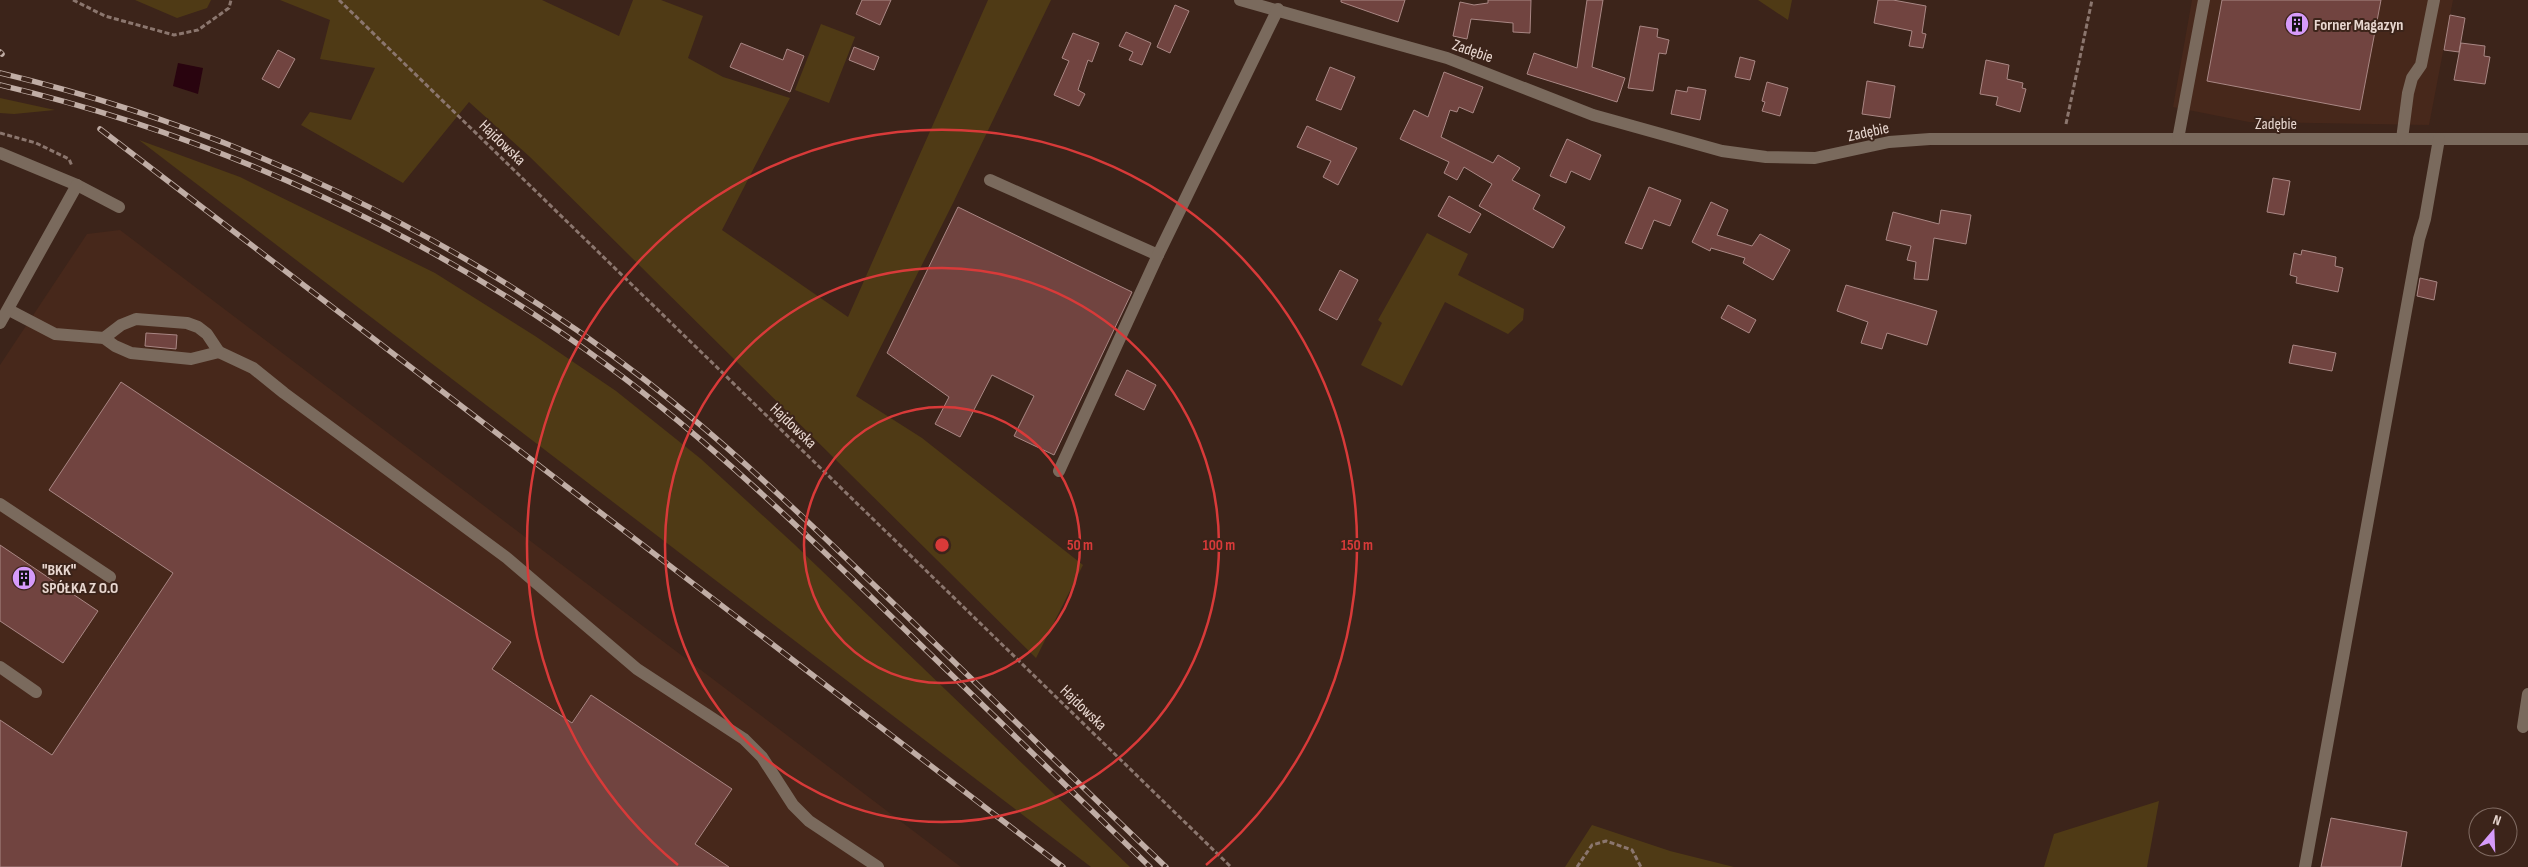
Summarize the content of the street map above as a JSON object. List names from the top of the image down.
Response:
{
  "streets": {
    "street": ["Zadębie"],
    "path": ["Hajdowska"]
  },
  "places": {
    "building": ["Forner Magazyn", "\"BKK\" SPÓŁKA Z O.O"]
  },
  "north": "top",
  "rings": ["50 m", "100 m", "150 m"]
}
